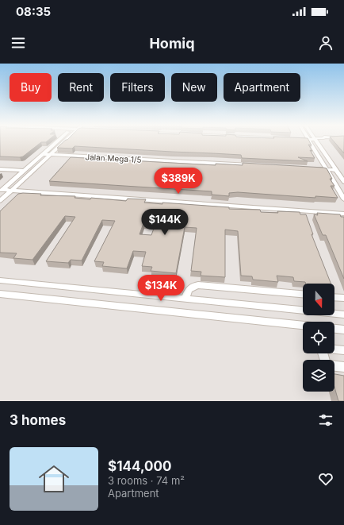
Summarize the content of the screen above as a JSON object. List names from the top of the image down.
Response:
{
  "streets": {
    "street": ["Jalan Mega 1/5"]
  },
  "north": "bottom",
  "page": {
    "status": "08:35",
    "header": "Homiq",
    "chip": [
      "Buy",
      "Rent",
      "Filters",
      "New",
      "Apartment"
    ],
    "price": ["$389K", "$144K", "$134K"],
    "heading": "3 homes",
    "list": [
      {
        "name": "$144,000",
        "note": "3 rooms · 74 m² · Apartment"
      }
    ]
  }
}
